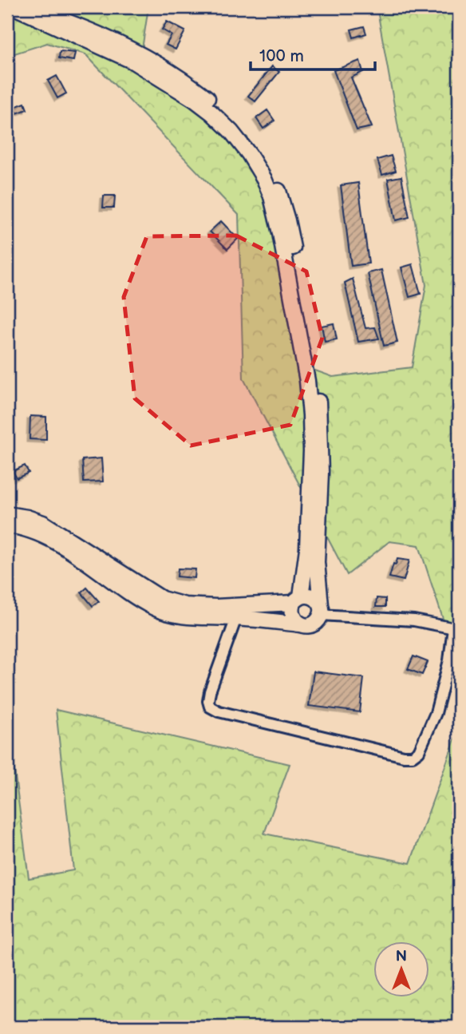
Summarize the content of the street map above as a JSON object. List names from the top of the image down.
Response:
{
  "scale_bar": "100 m",
  "north": "top"
}
